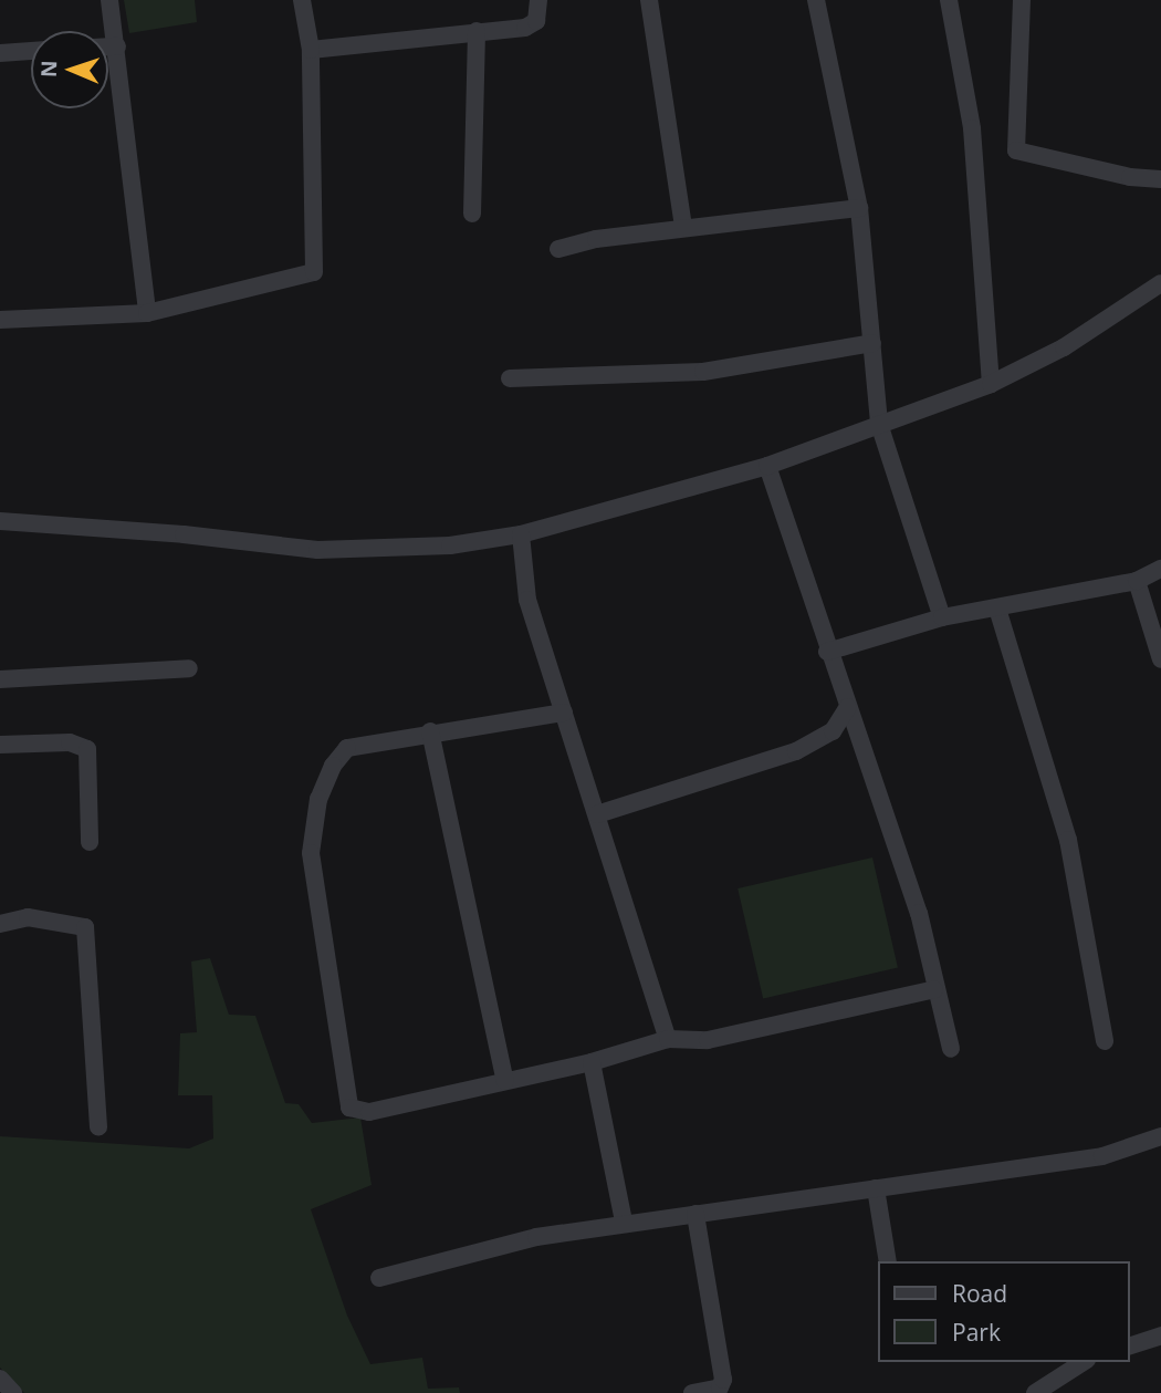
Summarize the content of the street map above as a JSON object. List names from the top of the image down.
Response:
{
  "legend": ["Road", "Park"],
  "north": "left"
}
